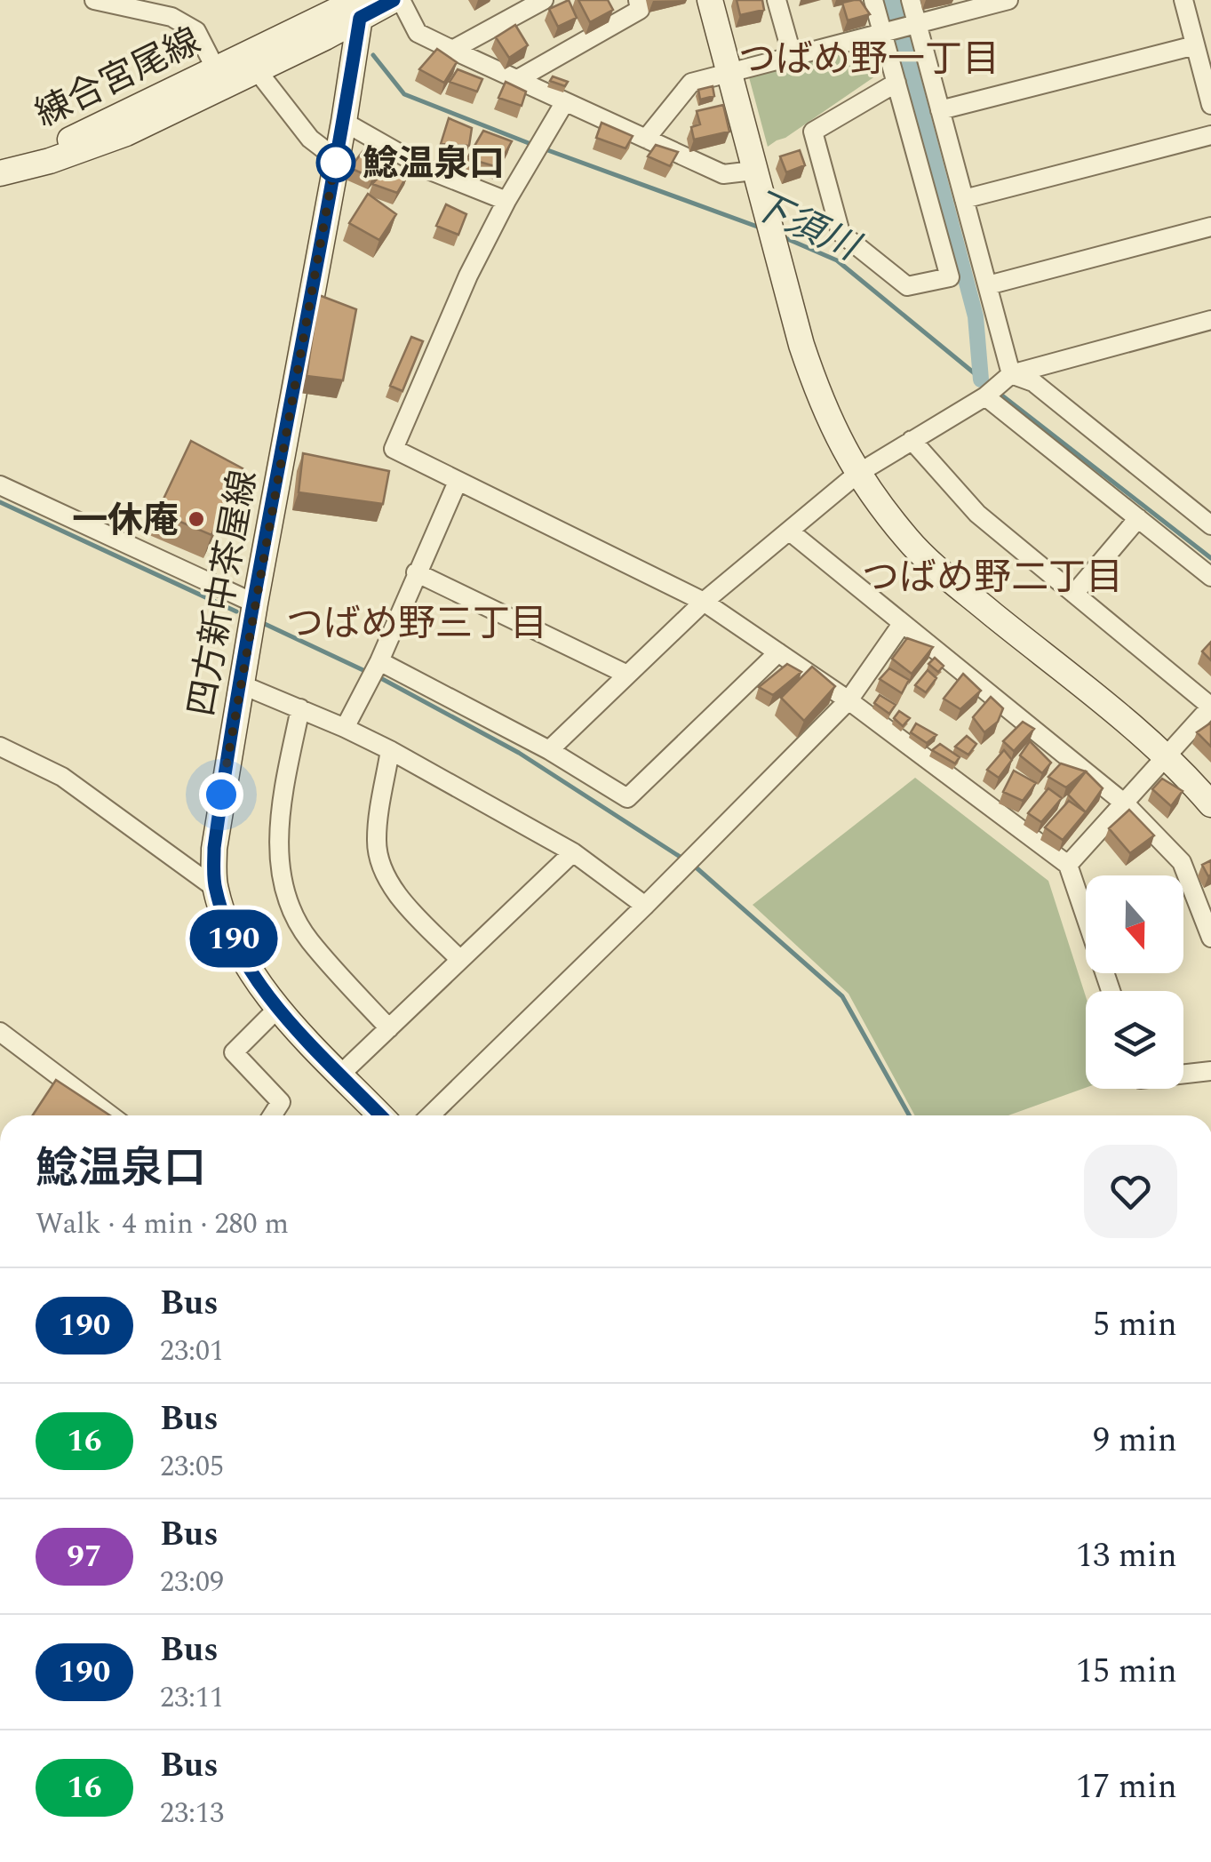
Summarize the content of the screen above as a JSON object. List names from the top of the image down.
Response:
{
  "streets": {
    "main road": ["練合宮尾線", "四方新中茶屋線"]
  },
  "crossings": [
    ["練合宮尾線", "四方新中茶屋線"]
  ],
  "districts": ["つばめ野一丁目", "つばめ野二丁目", "つばめ野三丁目"],
  "water": ["下須川"],
  "places": ["鯰温泉口", "一休庵"],
  "lines": ["bus line 190"],
  "north": "bottom",
  "page": {
    "on_map": "190",
    "heading": ["鯰温泉口", "Walk · 4 min · 280 m"],
    "list": [
      {
        "mark": "190",
        "name": "Bus",
        "note": "23:01",
        "value": "5 min"
      },
      {
        "mark": "16",
        "name": "Bus",
        "note": "23:05",
        "value": "9 min"
      },
      {
        "mark": "97",
        "name": "Bus",
        "note": "23:09",
        "value": "13 min"
      },
      {
        "mark": "190",
        "name": "Bus",
        "note": "23:11",
        "value": "15 min"
      },
      {
        "mark": "16",
        "name": "Bus",
        "note": "23:13",
        "value": "17 min"
      }
    ]
  }
}
